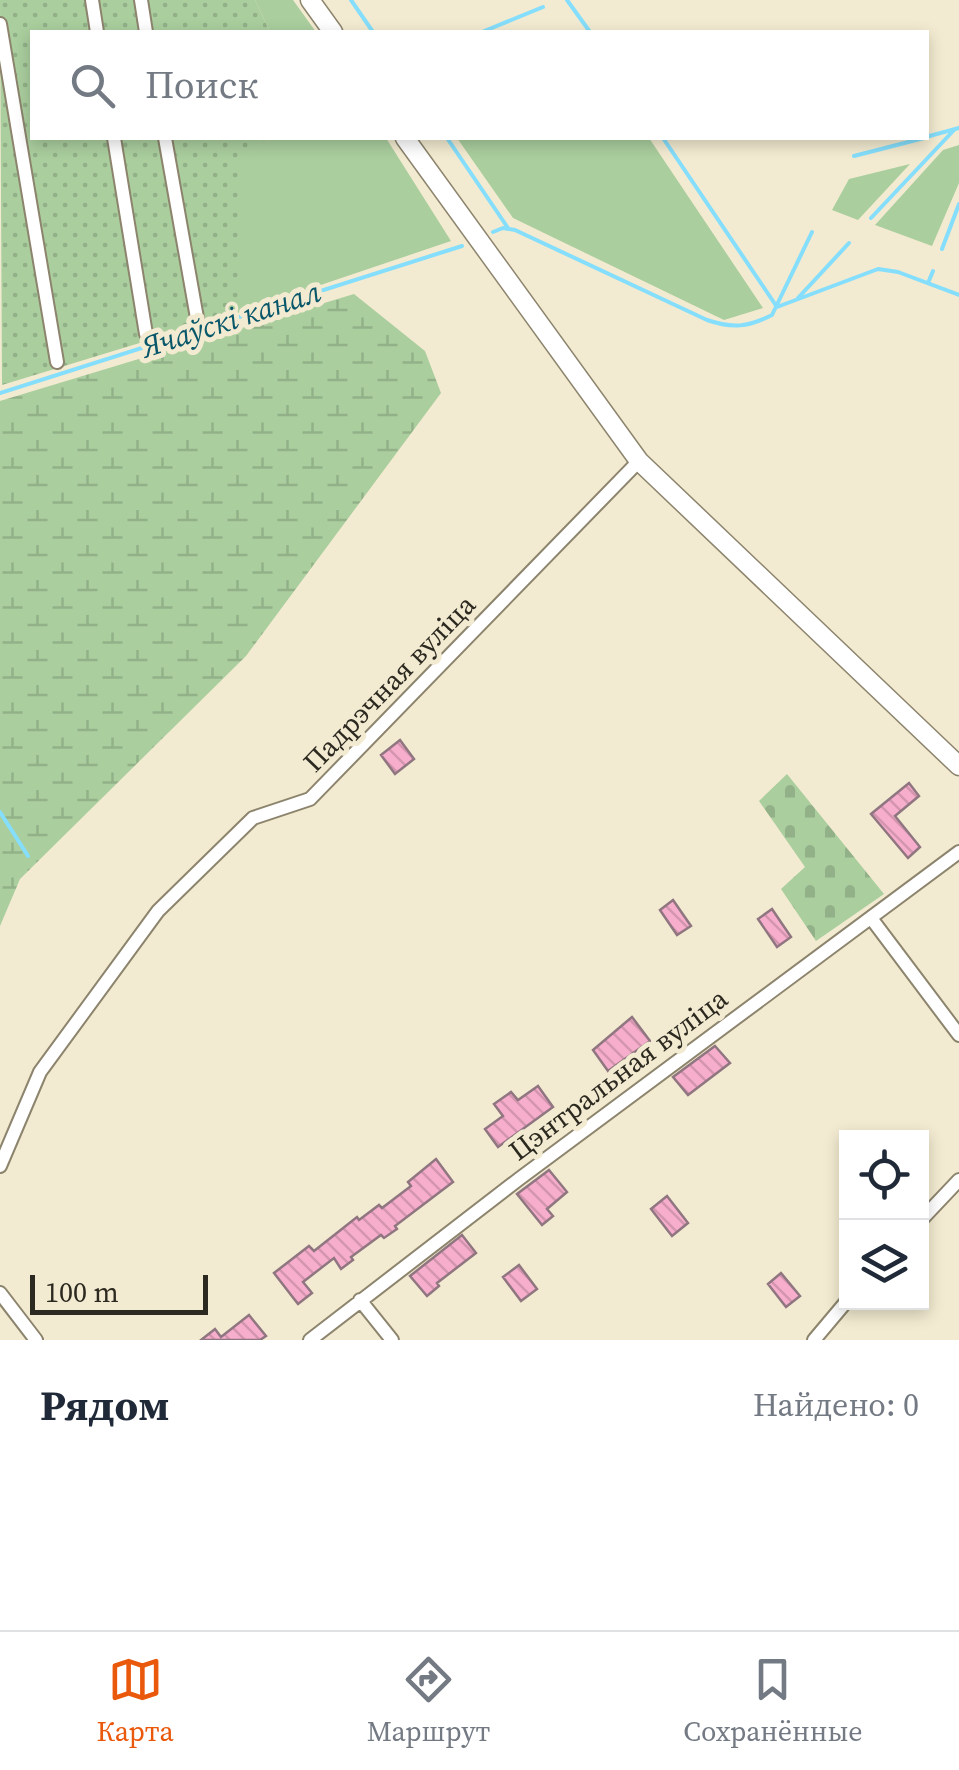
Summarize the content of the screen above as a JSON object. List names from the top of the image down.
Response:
{
  "streets": {
    "street": ["Падрэчная вуліца", "Цэнтральная вуліца"]
  },
  "water": ["Ячаўскі канал"],
  "scale_bar": "100 m",
  "page": {
    "search": "Поиск",
    "scale": "100 m",
    "heading": ["Рядом", "Найдено: 0"],
    "nav": ["Карта", "Маршрут", "Сохранённые"]
  }
}
